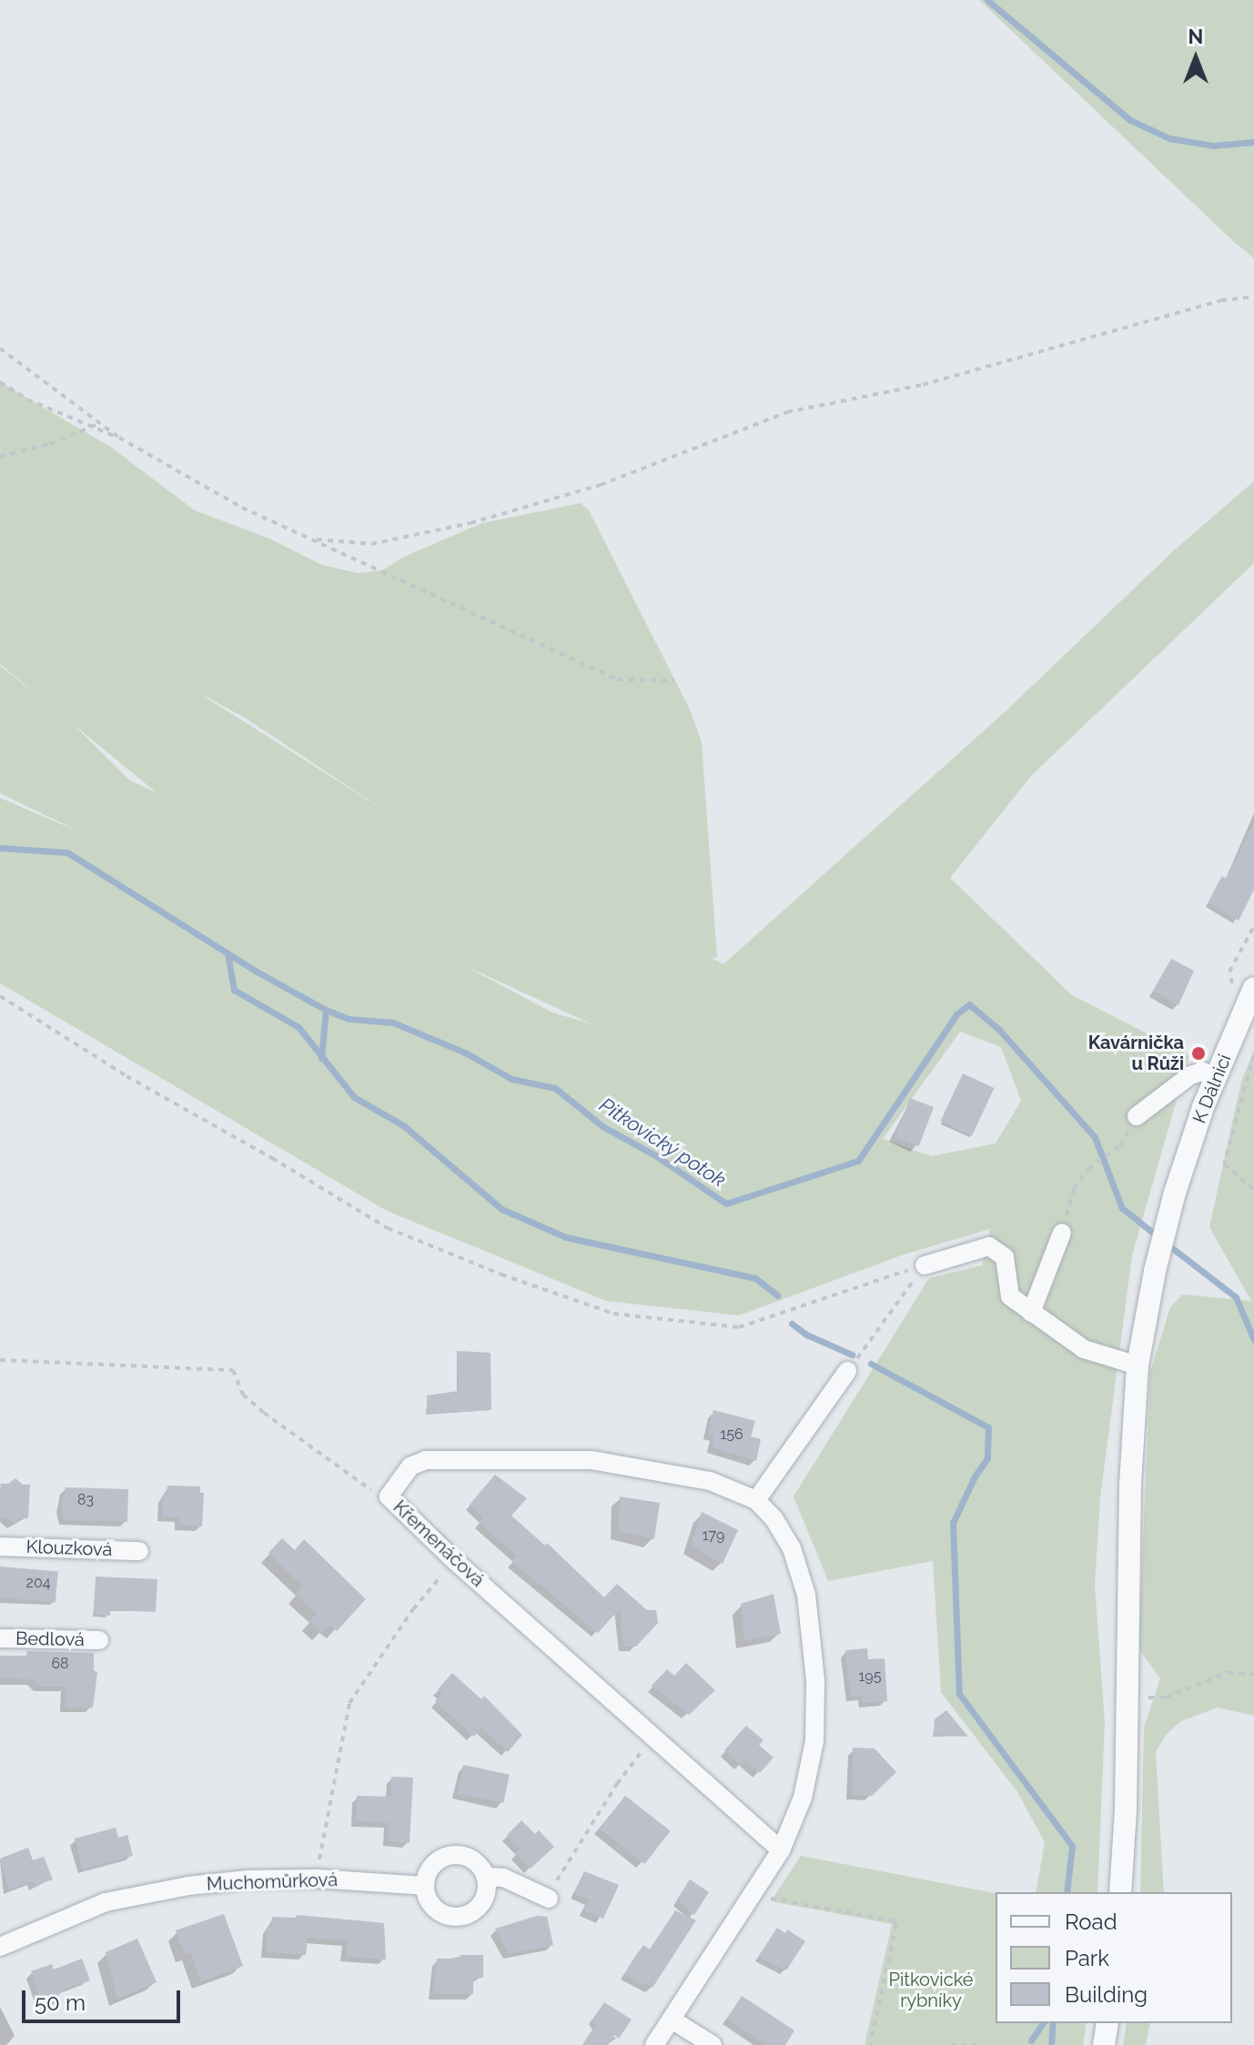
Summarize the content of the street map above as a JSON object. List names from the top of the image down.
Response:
{
  "streets": {
    "street": [
      "K Dálnici",
      "Křemenáčová",
      "Klouzková",
      "Bedlová",
      "Muchomůrková"
    ]
  },
  "water": ["Pitkovický potok"],
  "parks": ["Pitkovické rybníky"],
  "places": ["Kavárnička u Růži"],
  "house_numbers": [
    "156",
    "83",
    "179",
    "204",
    "68",
    "195"
  ],
  "legend": ["Road", "Park", "Building"],
  "scale_bar": "50 m",
  "north": "top"
}
